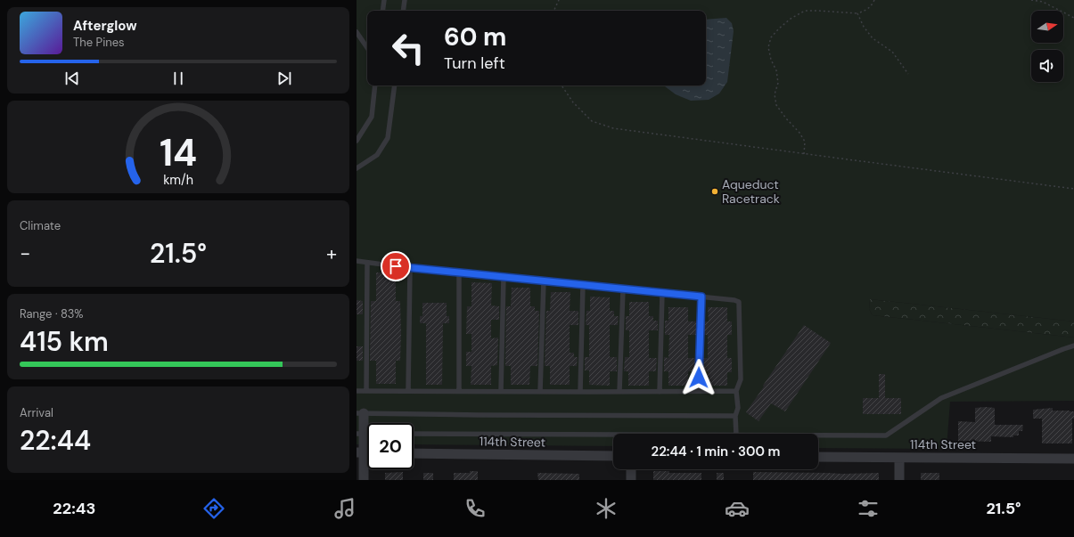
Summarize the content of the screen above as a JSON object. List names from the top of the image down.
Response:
{
  "streets": {
    "street": ["114th Street"]
  },
  "places": ["Aqueduct Racetrack"],
  "north": "right",
  "page": {
    "turn": ["60 m", "Turn left"],
    "song": ["Afterglow", "The Pines"],
    "tile": [
      "Climate",
      ["Range · 83%", "415 km"],
      ["Arrival", "22:44"]
    ],
    "heat": ["−", "21.5°", "+"],
    "limit": "20",
    "trip": "22:44 · 1 min · 300 m",
    "tabs": ["22:43", "21.5°"],
    "gauge": ["14", "km/h"]
  }
}
